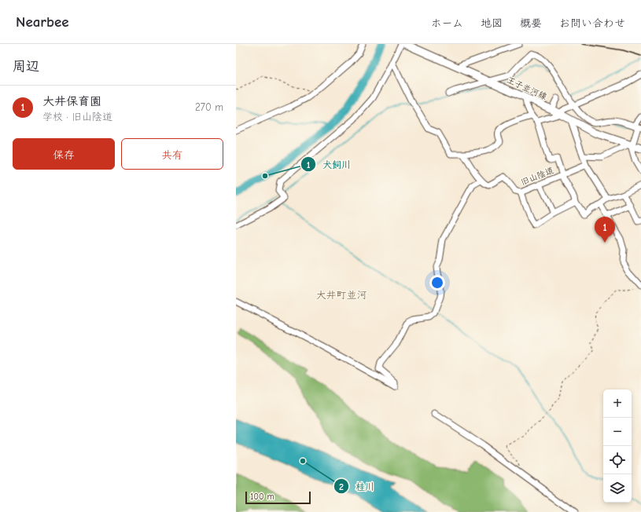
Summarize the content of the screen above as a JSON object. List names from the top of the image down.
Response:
{
  "streets": {
    "main road": ["王子並河線"],
    "street": ["旧山陰道"]
  },
  "districts": ["大井町並河"],
  "places": ["犬飼川", "桂川"],
  "scale_bar": "100 m",
  "page": {
    "header": "Nearbee",
    "nav": [
      "ホーム",
      "地図",
      "概要",
      "お問い合わせ"
    ],
    "heading": "周辺",
    "list": [
      {
        "mark": "1",
        "name": "大井保育園",
        "note": "学校 · 旧山陰道",
        "value": "270 m"
      }
    ],
    "buttons": ["保存", "共有"],
    "pins": "1",
    "map_buttons": ["+", "−"],
    "scale": "100 m"
  }
}
